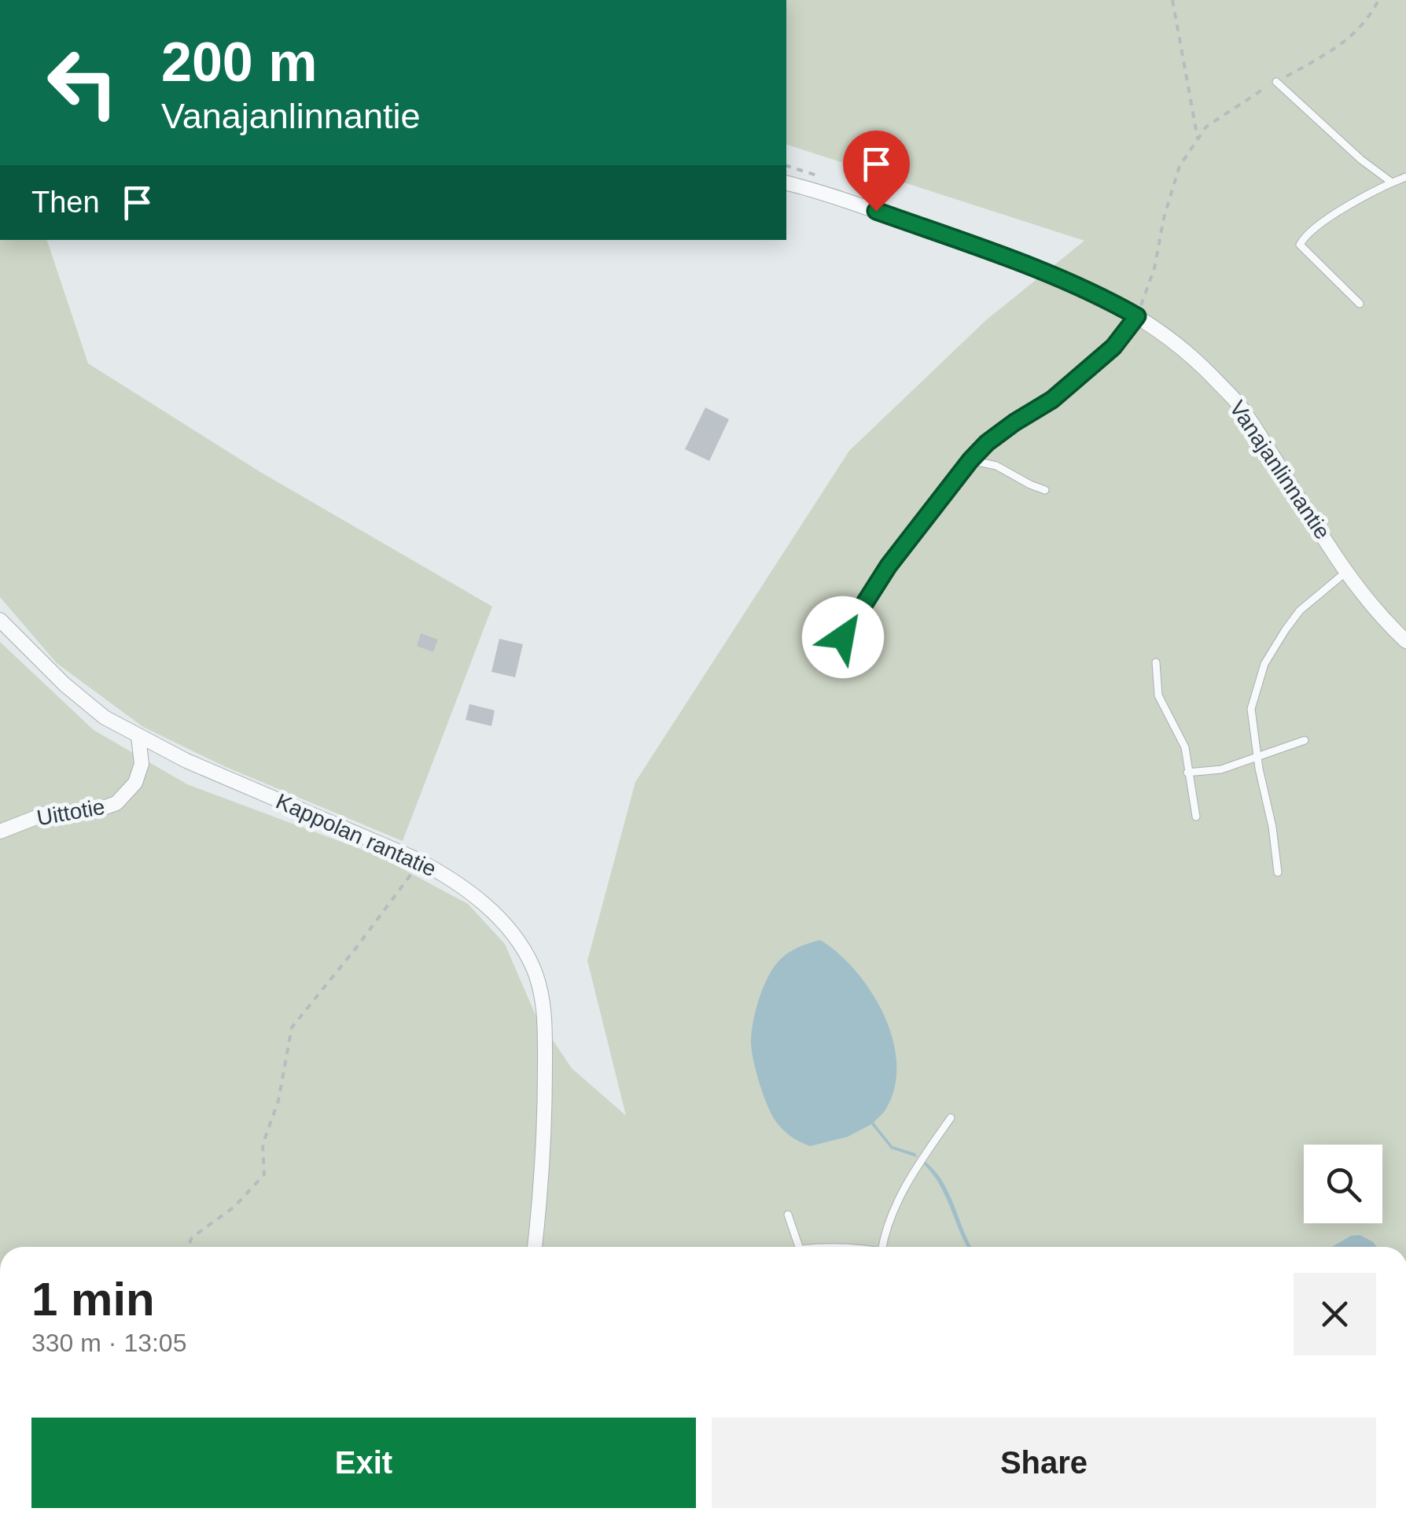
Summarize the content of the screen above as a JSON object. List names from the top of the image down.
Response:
{
  "streets": {
    "street": ["Vanajanlinnantie", "Uittotie", "Kappolan rantatie"]
  },
  "crossings": [
    ["Uittotie", "Kappolan rantatie"]
  ],
  "page": {
    "turn": ["200 m", "Vanajanlinnantie"],
    "then": "Then",
    "heading": ["1 min", "330 m · 13:05"],
    "buttons": ["Exit", "Share"]
  }
}
